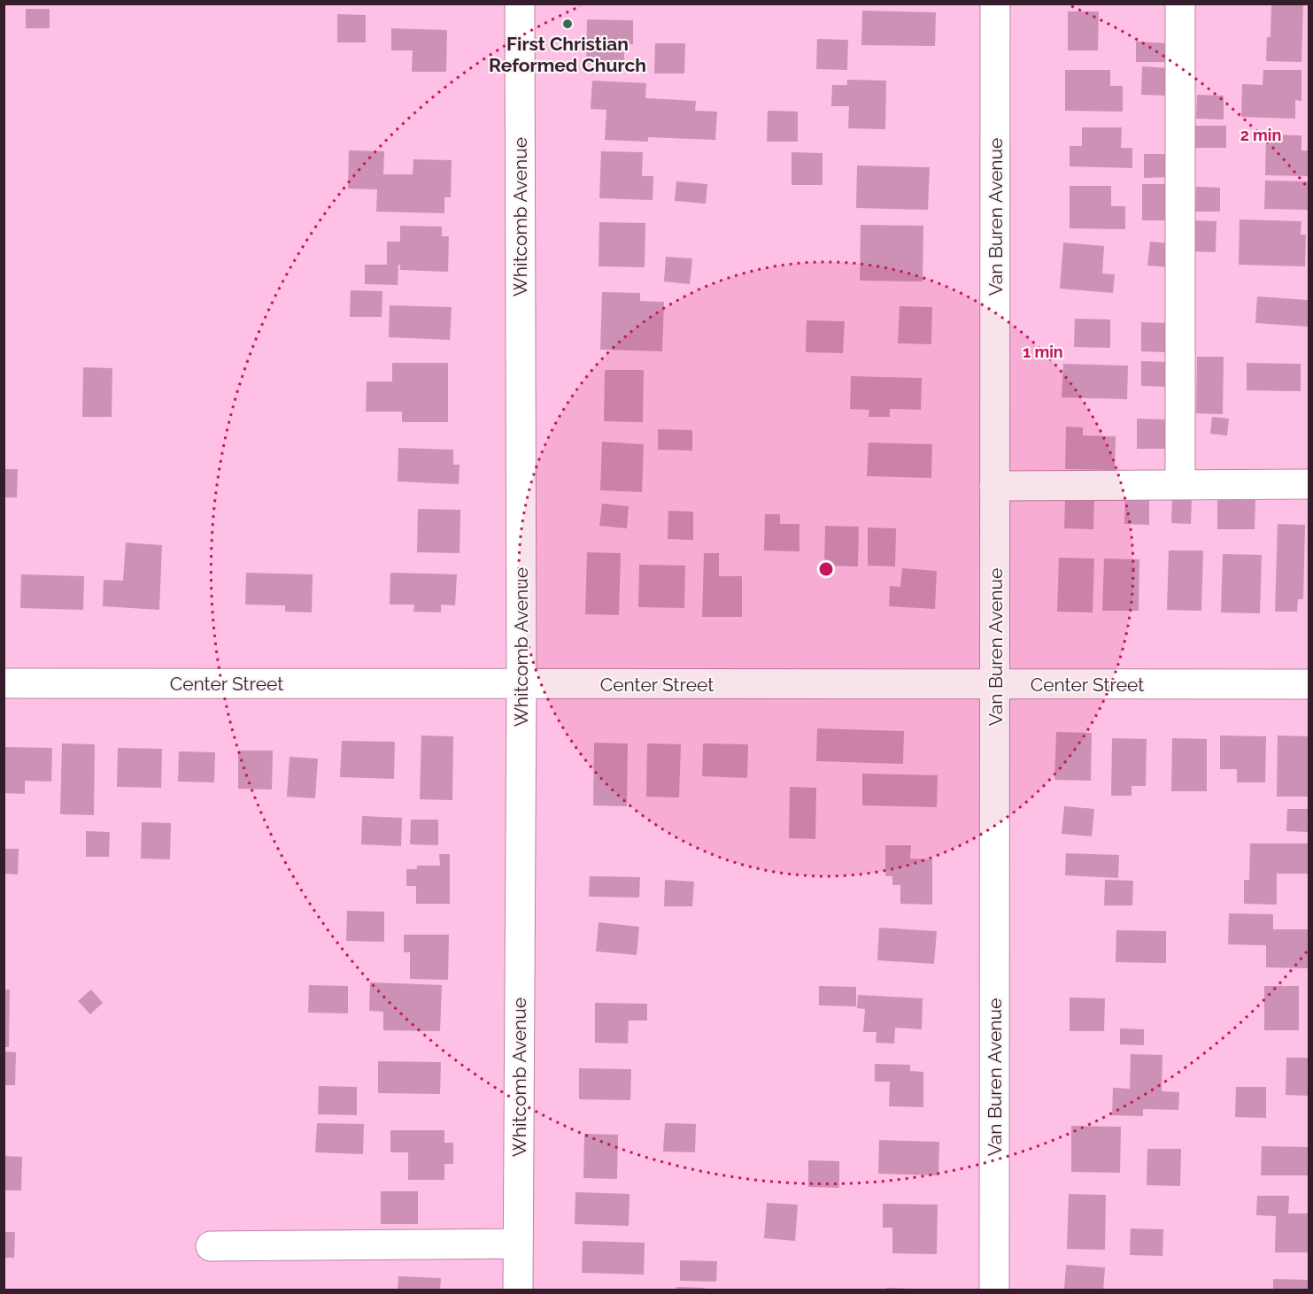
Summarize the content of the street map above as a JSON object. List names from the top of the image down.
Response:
{
  "streets": {
    "street": ["Whitcomb Avenue", "Van Buren Avenue", "Center Street"]
  },
  "crossings": [
    ["Whitcomb Avenue", "Center Street"],
    ["Van Buren Avenue", "Center Street"]
  ],
  "places": ["First Christian Reformed Church"],
  "rings": ["2 min", "1 min"]
}
